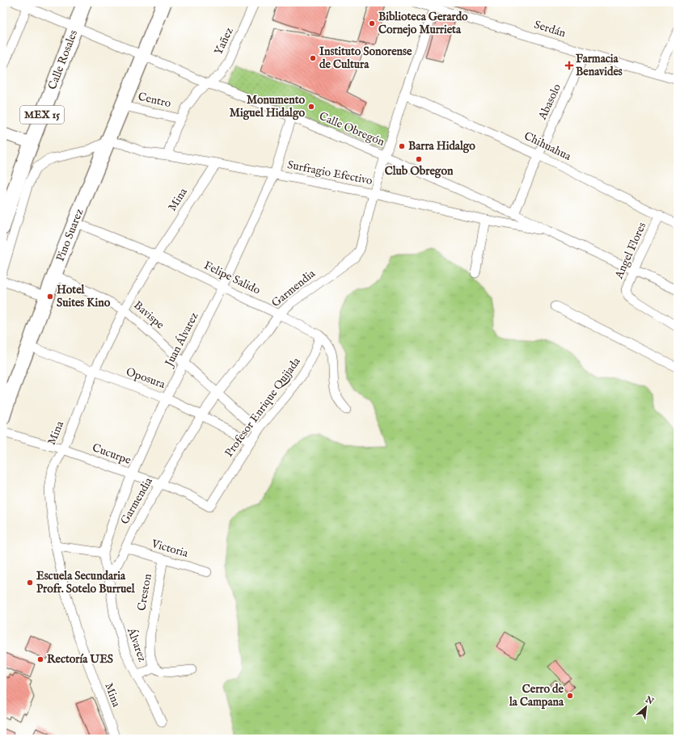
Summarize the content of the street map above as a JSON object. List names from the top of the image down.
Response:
{
  "streets": {
    "main road": ["Calle Rosales", "MEX 15", "Pino Suarez"],
    "street": [
      "Serdán",
      "Yañez",
      "Centro",
      "Abasolo",
      "Calle Obregón",
      "Chihuahua",
      "Surfragio Efectivo",
      "Mina",
      "Angel Flores",
      "Felipe Salido",
      "Garmendia",
      "Bavispe",
      "Juan Álvarez",
      "Oposura",
      "Profesor Enrique Quijada",
      "Cucurpe",
      "Victoria",
      "Creston",
      "Álvarez"
    ]
  },
  "crossings": [
    ["Serdán", "Abasolo"],
    ["Serdán", "Garmendia"],
    ["Yañez", "Centro"],
    ["Yañez", "Calle Obregón"],
    ["Yañez", "Surfragio Efectivo"],
    ["Calle Rosales", "Calle Obregón"],
    ["Centro", "Pino Suarez"],
    ["Abasolo", "Calle Obregón"],
    ["Abasolo", "Chihuahua"],
    ["Calle Obregón", "Surfragio Efectivo"],
    ["Calle Obregón", "Pino Suarez"],
    ["Calle Obregón", "Garmendia"],
    ["Calle Obregón", "Juan Álvarez"],
    ["Chihuahua", "Angel Flores"],
    ["Chihuahua", "Garmendia"],
    ["Surfragio Efectivo", "Mina"],
    ["Surfragio Efectivo", "Pino Suarez"],
    ["Surfragio Efectivo", "Garmendia"],
    ["Surfragio Efectivo", "Juan Álvarez"],
    ["Mina", "Felipe Salido"],
    ["Mina", "Bavispe"],
    ["Mina", "Oposura"],
    ["Mina", "Cucurpe"],
    ["Pino Suarez", "Felipe Salido"],
    ["Pino Suarez", "Bavispe"],
    ["Pino Suarez", "Oposura"],
    ["Felipe Salido", "Garmendia"],
    ["Felipe Salido", "Juan Álvarez"],
    ["Felipe Salido", "Profesor Enrique Quijada"],
    ["Garmendia", "Bavispe"],
    ["Garmendia", "Juan Álvarez"],
    ["Garmendia", "Oposura"],
    ["Garmendia", "Cucurpe"],
    ["Garmendia", "Victoria"],
    ["Garmendia", "Álvarez"],
    ["Bavispe", "Juan Álvarez"],
    ["Bavispe", "Profesor Enrique Quijada"],
    ["Juan Álvarez", "Oposura"],
    ["Juan Álvarez", "Cucurpe"],
    ["Juan Álvarez", "Álvarez"],
    ["Oposura", "Profesor Enrique Quijada"],
    ["Profesor Enrique Quijada", "Cucurpe"],
    ["Victoria", "Creston"]
  ],
  "places": {
    "other": [
      "Biblioteca Gerardo Cornejo Murrieta",
      "Instituto Sonorense de Cultura",
      "Monumento Miguel Hidalgo",
      "Barra Hidalgo",
      "Club Obregon",
      "Hotel Suites Kino",
      "Escuela Secundaria Profr. Sotelo Burruel",
      "Rectoría UES",
      "Cerro de la Campana"
    ],
    "health": ["Farmacia Benavides"]
  },
  "north": "top right"
}
